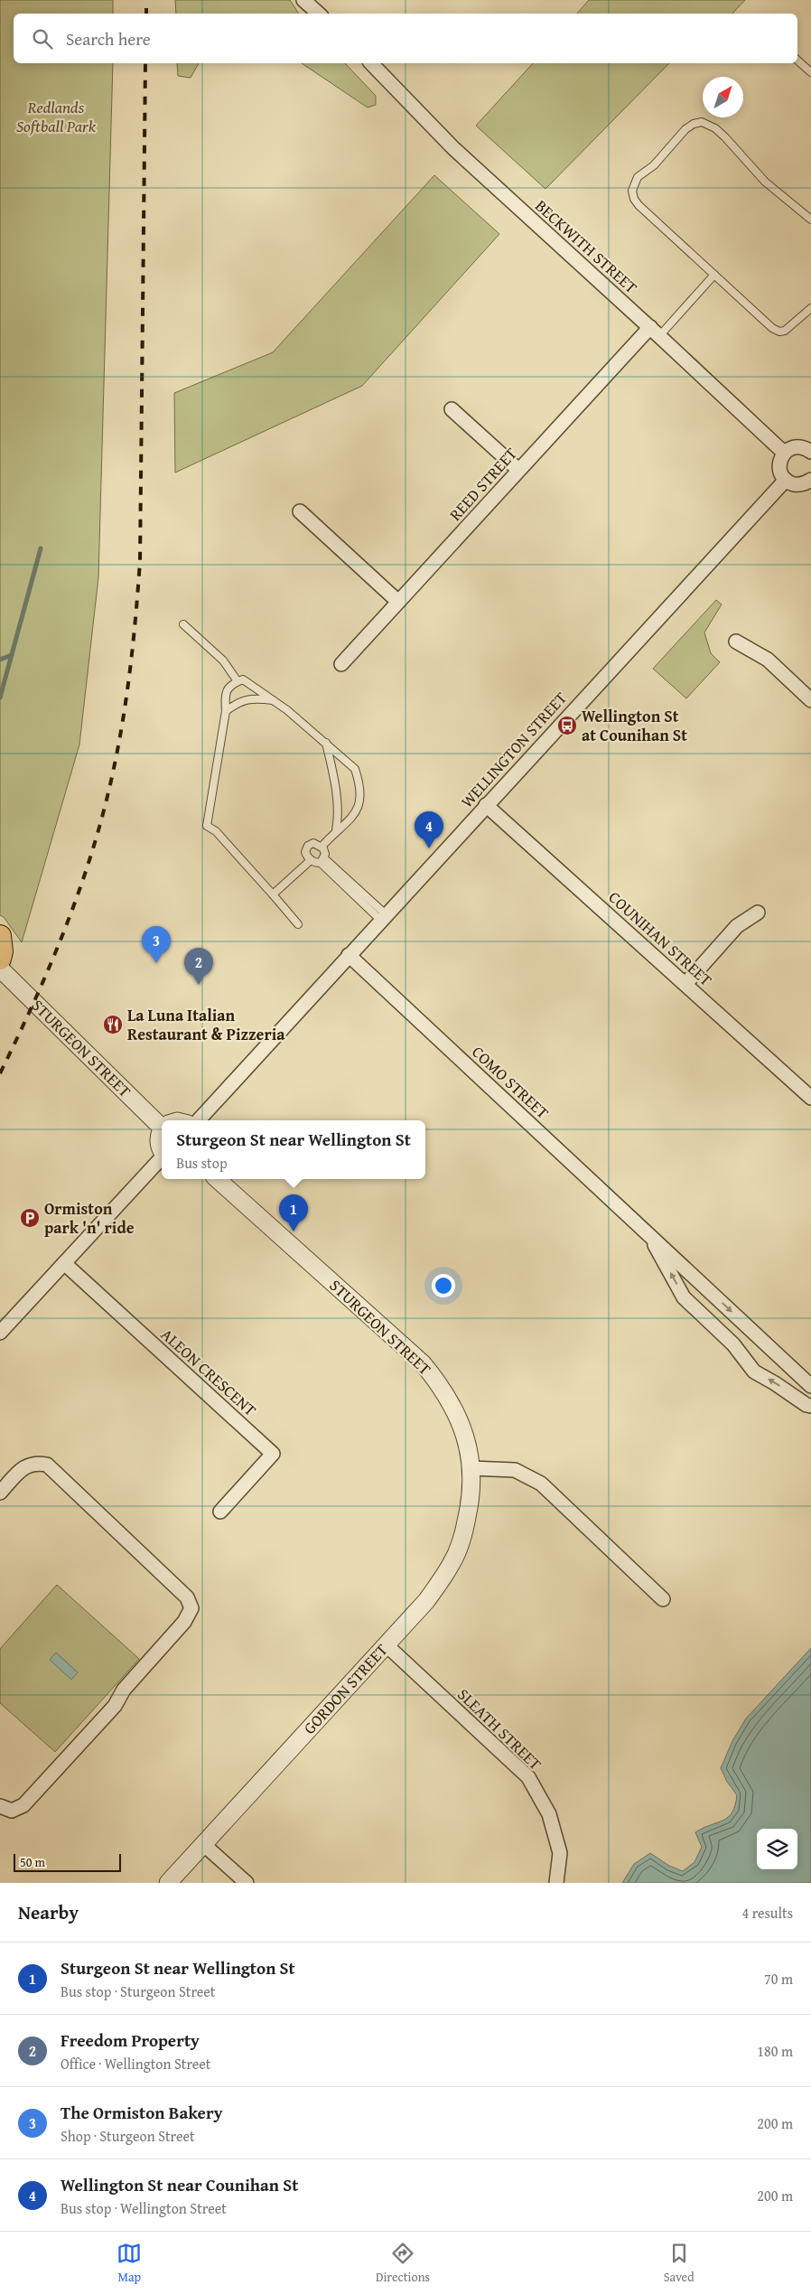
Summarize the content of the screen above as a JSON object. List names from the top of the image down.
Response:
{
  "streets": {
    "street": [
      "BECKWITH STREET",
      "REED STREET",
      "WELLINGTON STREET",
      "COUNIHAN STREET",
      "STURGEON STREET",
      "COMO STREET",
      "ALEON CRESCENT",
      "GORDON STREET",
      "SLEATH STREET"
    ]
  },
  "crossings": [
    ["BECKWITH STREET", "REED STREET"],
    ["WELLINGTON STREET", "COUNIHAN STREET"],
    ["WELLINGTON STREET", "COMO STREET"],
    ["STURGEON STREET", "GORDON STREET"],
    ["GORDON STREET", "SLEATH STREET"]
  ],
  "parks": ["Redlands Softball Park"],
  "places": {
    "bus stop": ["Wellington St at Counihan St"],
    "restaurant": ["La Luna Italian Restaurant & Pizzeria"],
    "parking": ["Ormiston park 'n' ride"]
  },
  "scale_bar": "50 m",
  "north": "top right",
  "page": {
    "search": "Search here",
    "pins": [
      "4",
      "3",
      "2",
      "1"
    ],
    "popup": ["Sturgeon St near Wellington St", "Bus stop"],
    "scale": "50 m",
    "heading": ["Nearby", "4 results"],
    "list": [
      {
        "mark": "1",
        "name": "Sturgeon St near Wellington St",
        "note": "Bus stop · Sturgeon Street",
        "value": "70 m"
      },
      {
        "mark": "2",
        "name": "Freedom Property",
        "note": "Office · Wellington Street",
        "value": "180 m"
      },
      {
        "mark": "3",
        "name": "The Ormiston Bakery",
        "note": "Shop · Sturgeon Street",
        "value": "200 m"
      },
      {
        "mark": "4",
        "name": "Wellington St near Counihan St",
        "note": "Bus stop · Wellington Street",
        "value": "200 m"
      }
    ],
    "nav": ["Map", "Directions", "Saved"]
  }
}
